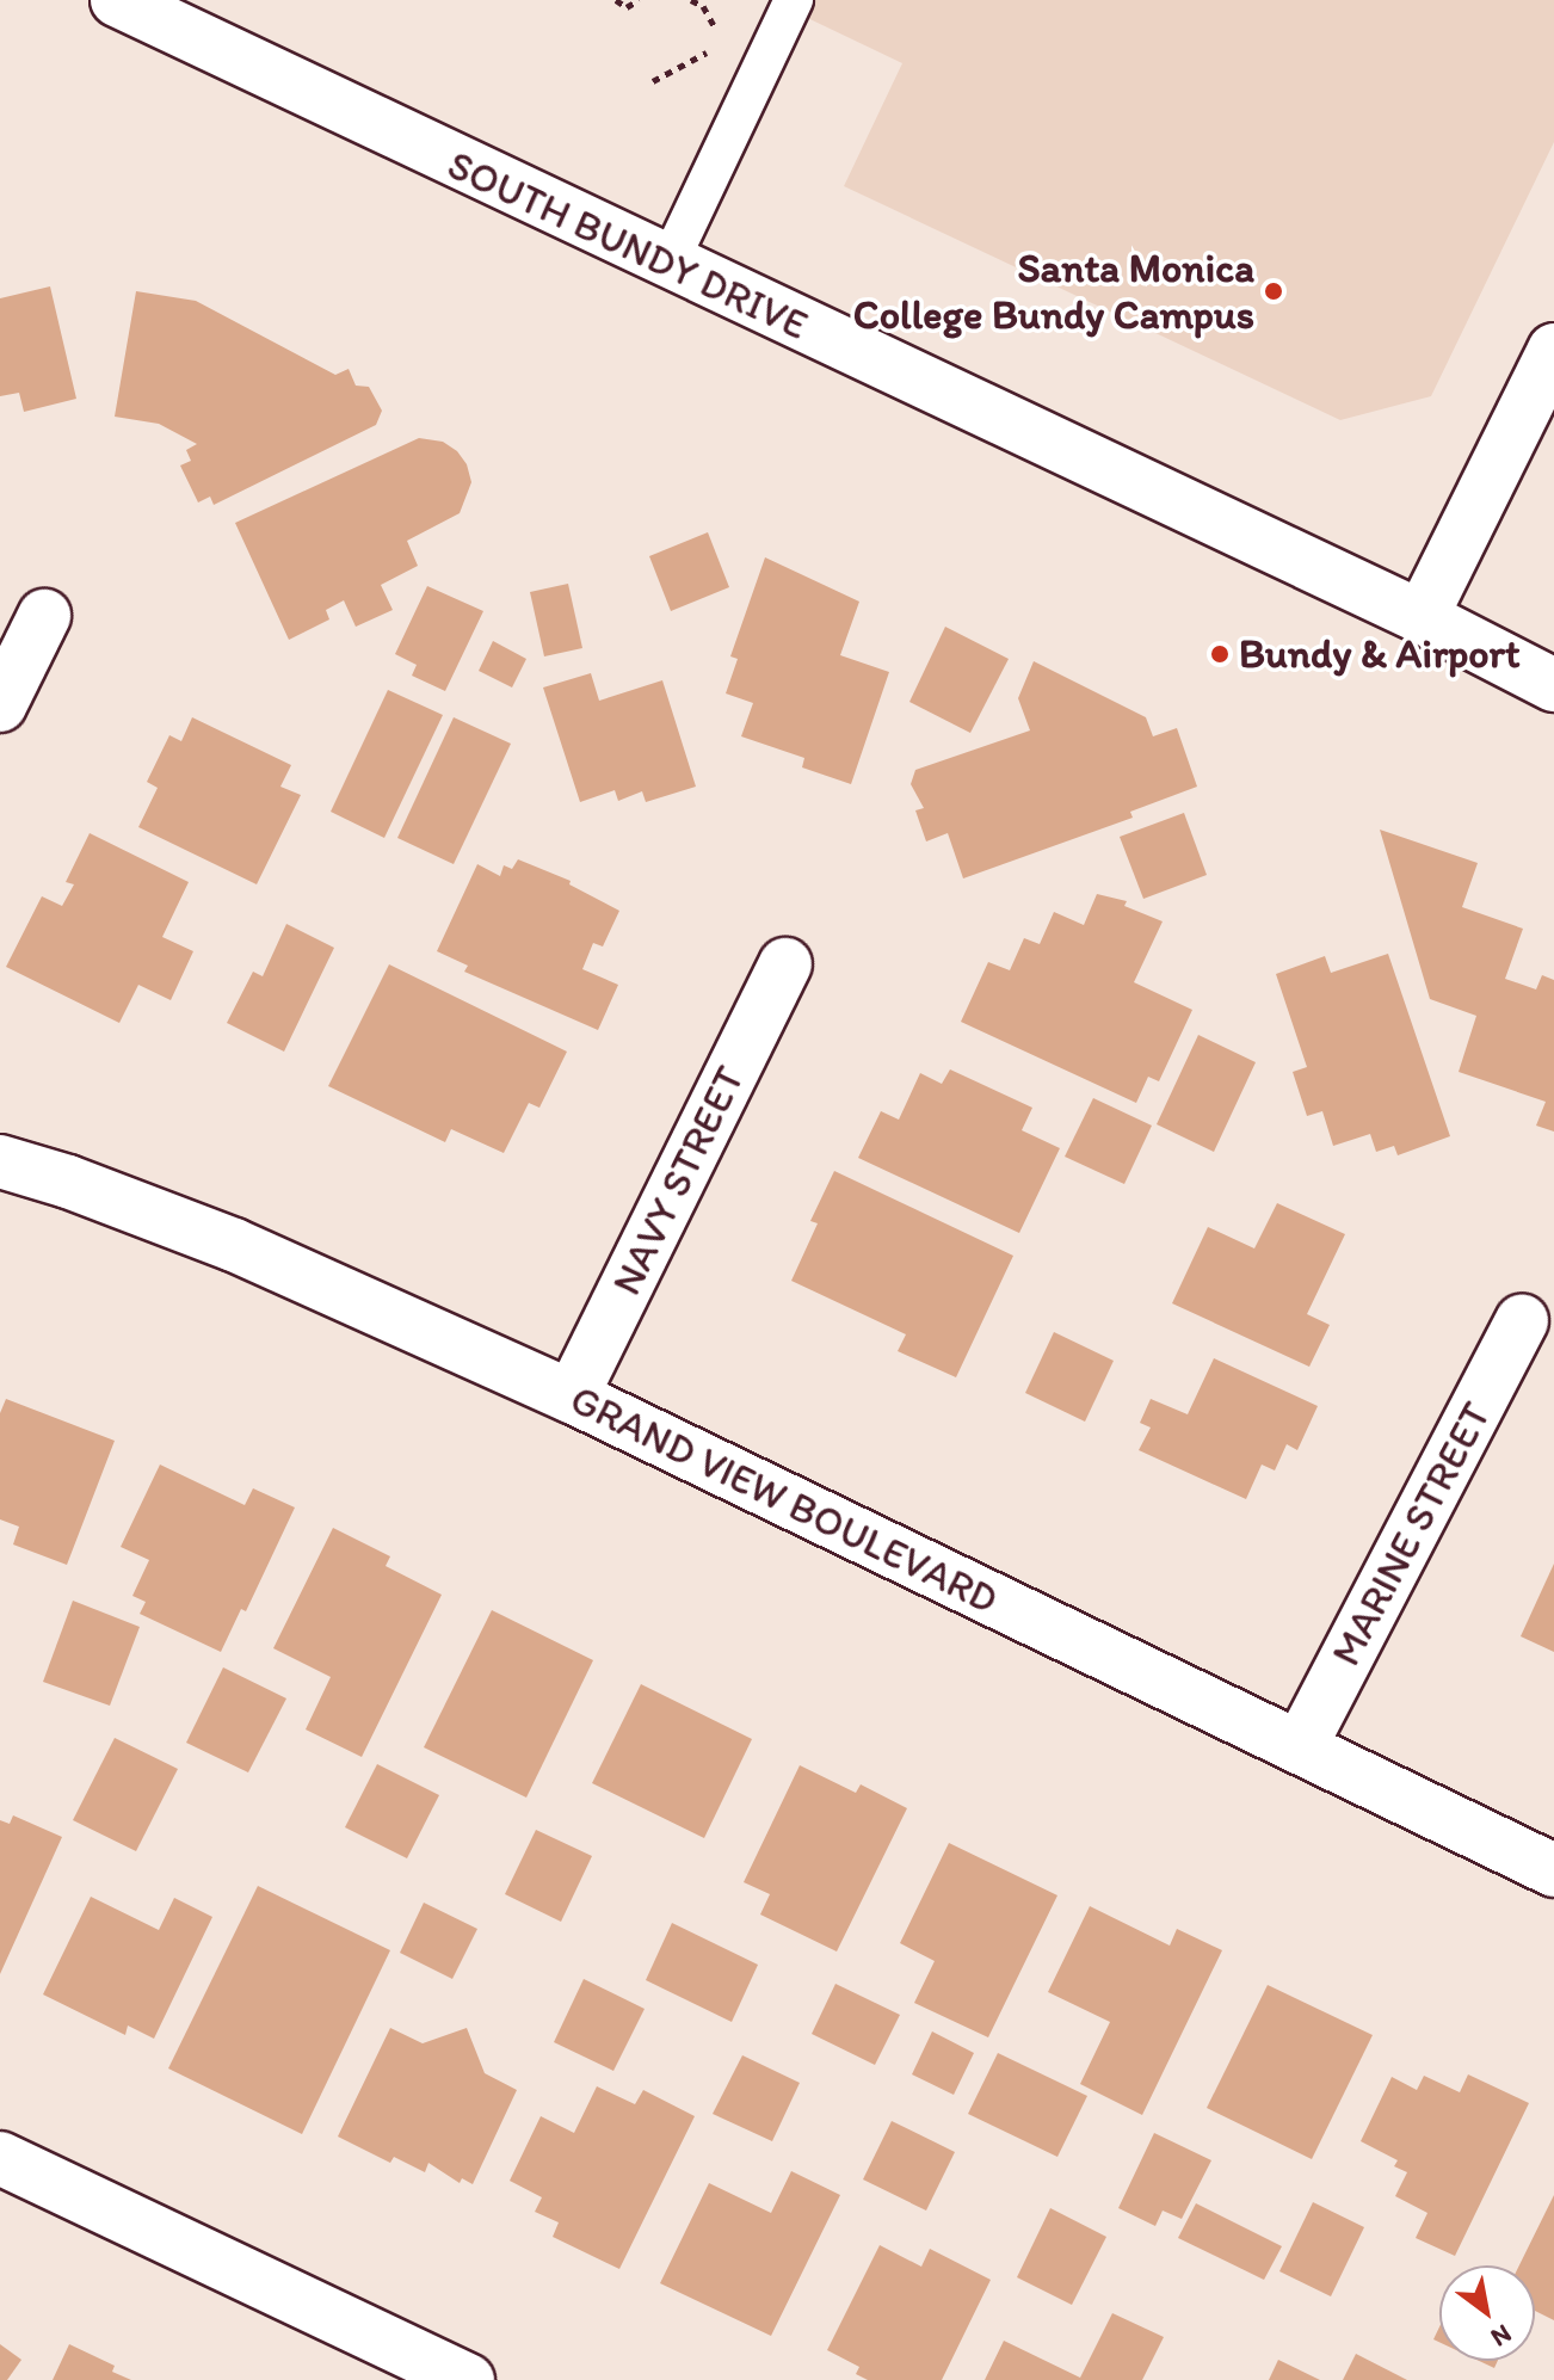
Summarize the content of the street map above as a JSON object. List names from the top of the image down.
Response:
{
  "streets": {
    "street": [
      "SOUTH BUNDY DRIVE",
      "NAVY STREET",
      "GRAND VIEW BOULEVARD",
      "MARINE STREET"
    ]
  },
  "crossings": [
    ["NAVY STREET", "GRAND VIEW BOULEVARD"],
    ["GRAND VIEW BOULEVARD", "MARINE STREET"]
  ],
  "places": ["Santa Monica College Bundy Campus", "Bundy & Airport"],
  "north": "bottom right"
}
